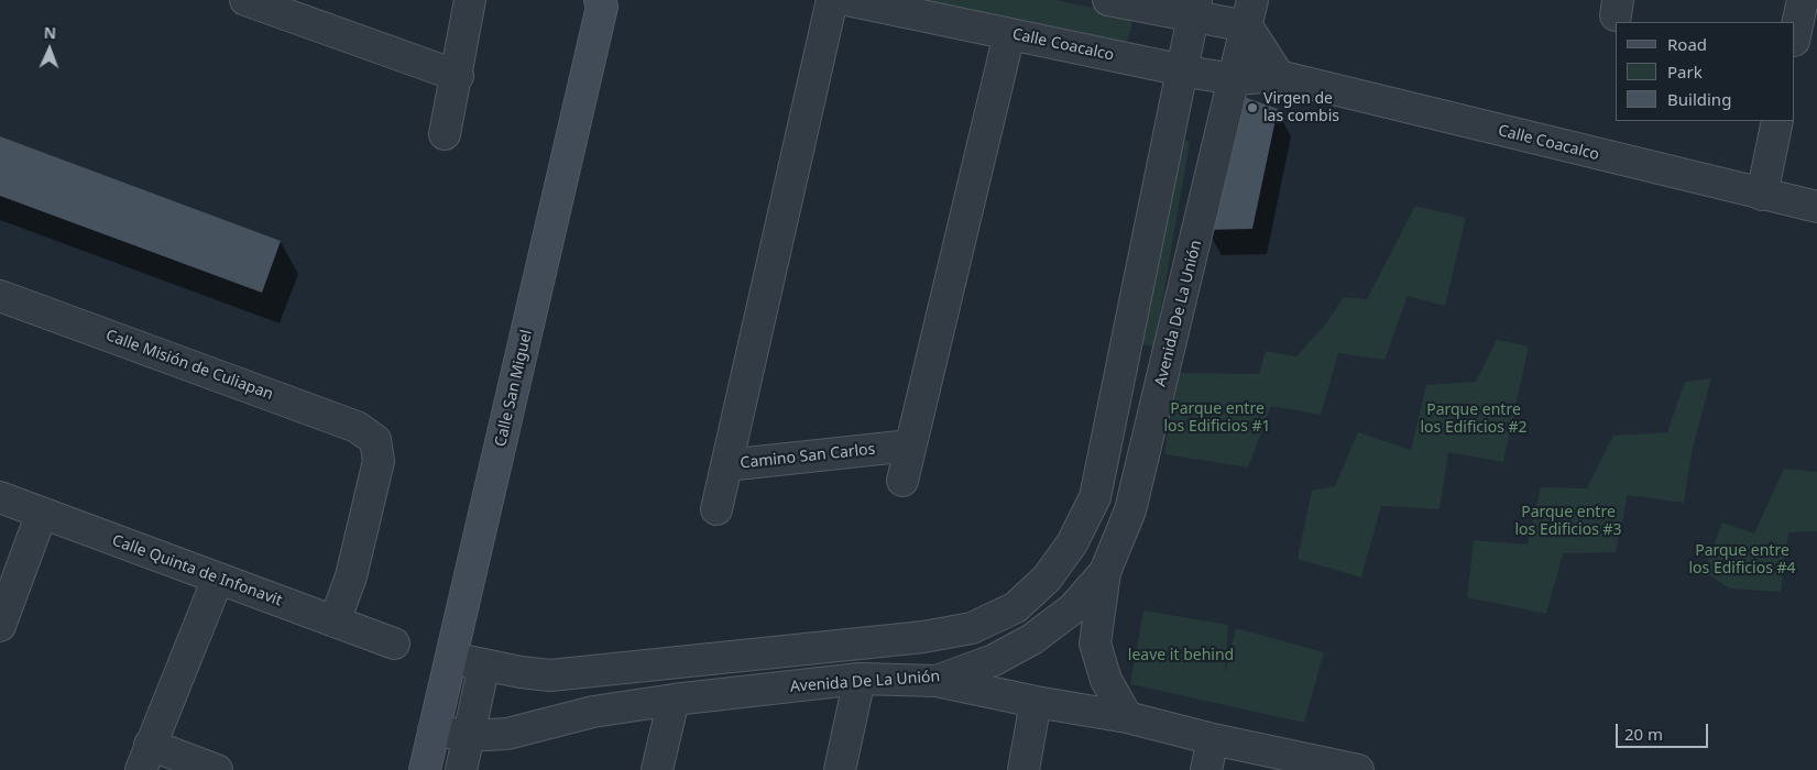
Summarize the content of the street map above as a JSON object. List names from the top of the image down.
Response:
{
  "streets": {
    "street": [
      "Calle Coacalco",
      "Avenida De La Unión",
      "Calle Misión de Culiapan",
      "Calle San Miguel",
      "Camino San Carlos",
      "Calle Quinta de Infonavit"
    ]
  },
  "crossings": [
    ["Calle Coacalco", "Avenida De La Unión"],
    ["Avenida De La Unión", "Calle San Miguel"],
    ["Calle Misión de Culiapan", "Calle Quinta de Infonavit"]
  ],
  "parks": [
    "Parque entre los Edificios #1",
    "Parque entre los Edificios #2",
    "Parque entre los Edificios #3",
    "Parque entre los Edificios #4",
    "leave it behind"
  ],
  "places": ["Virgen de las combis"],
  "legend": ["Road", "Park", "Building"],
  "scale_bar": "20 m",
  "north": "top"
}
